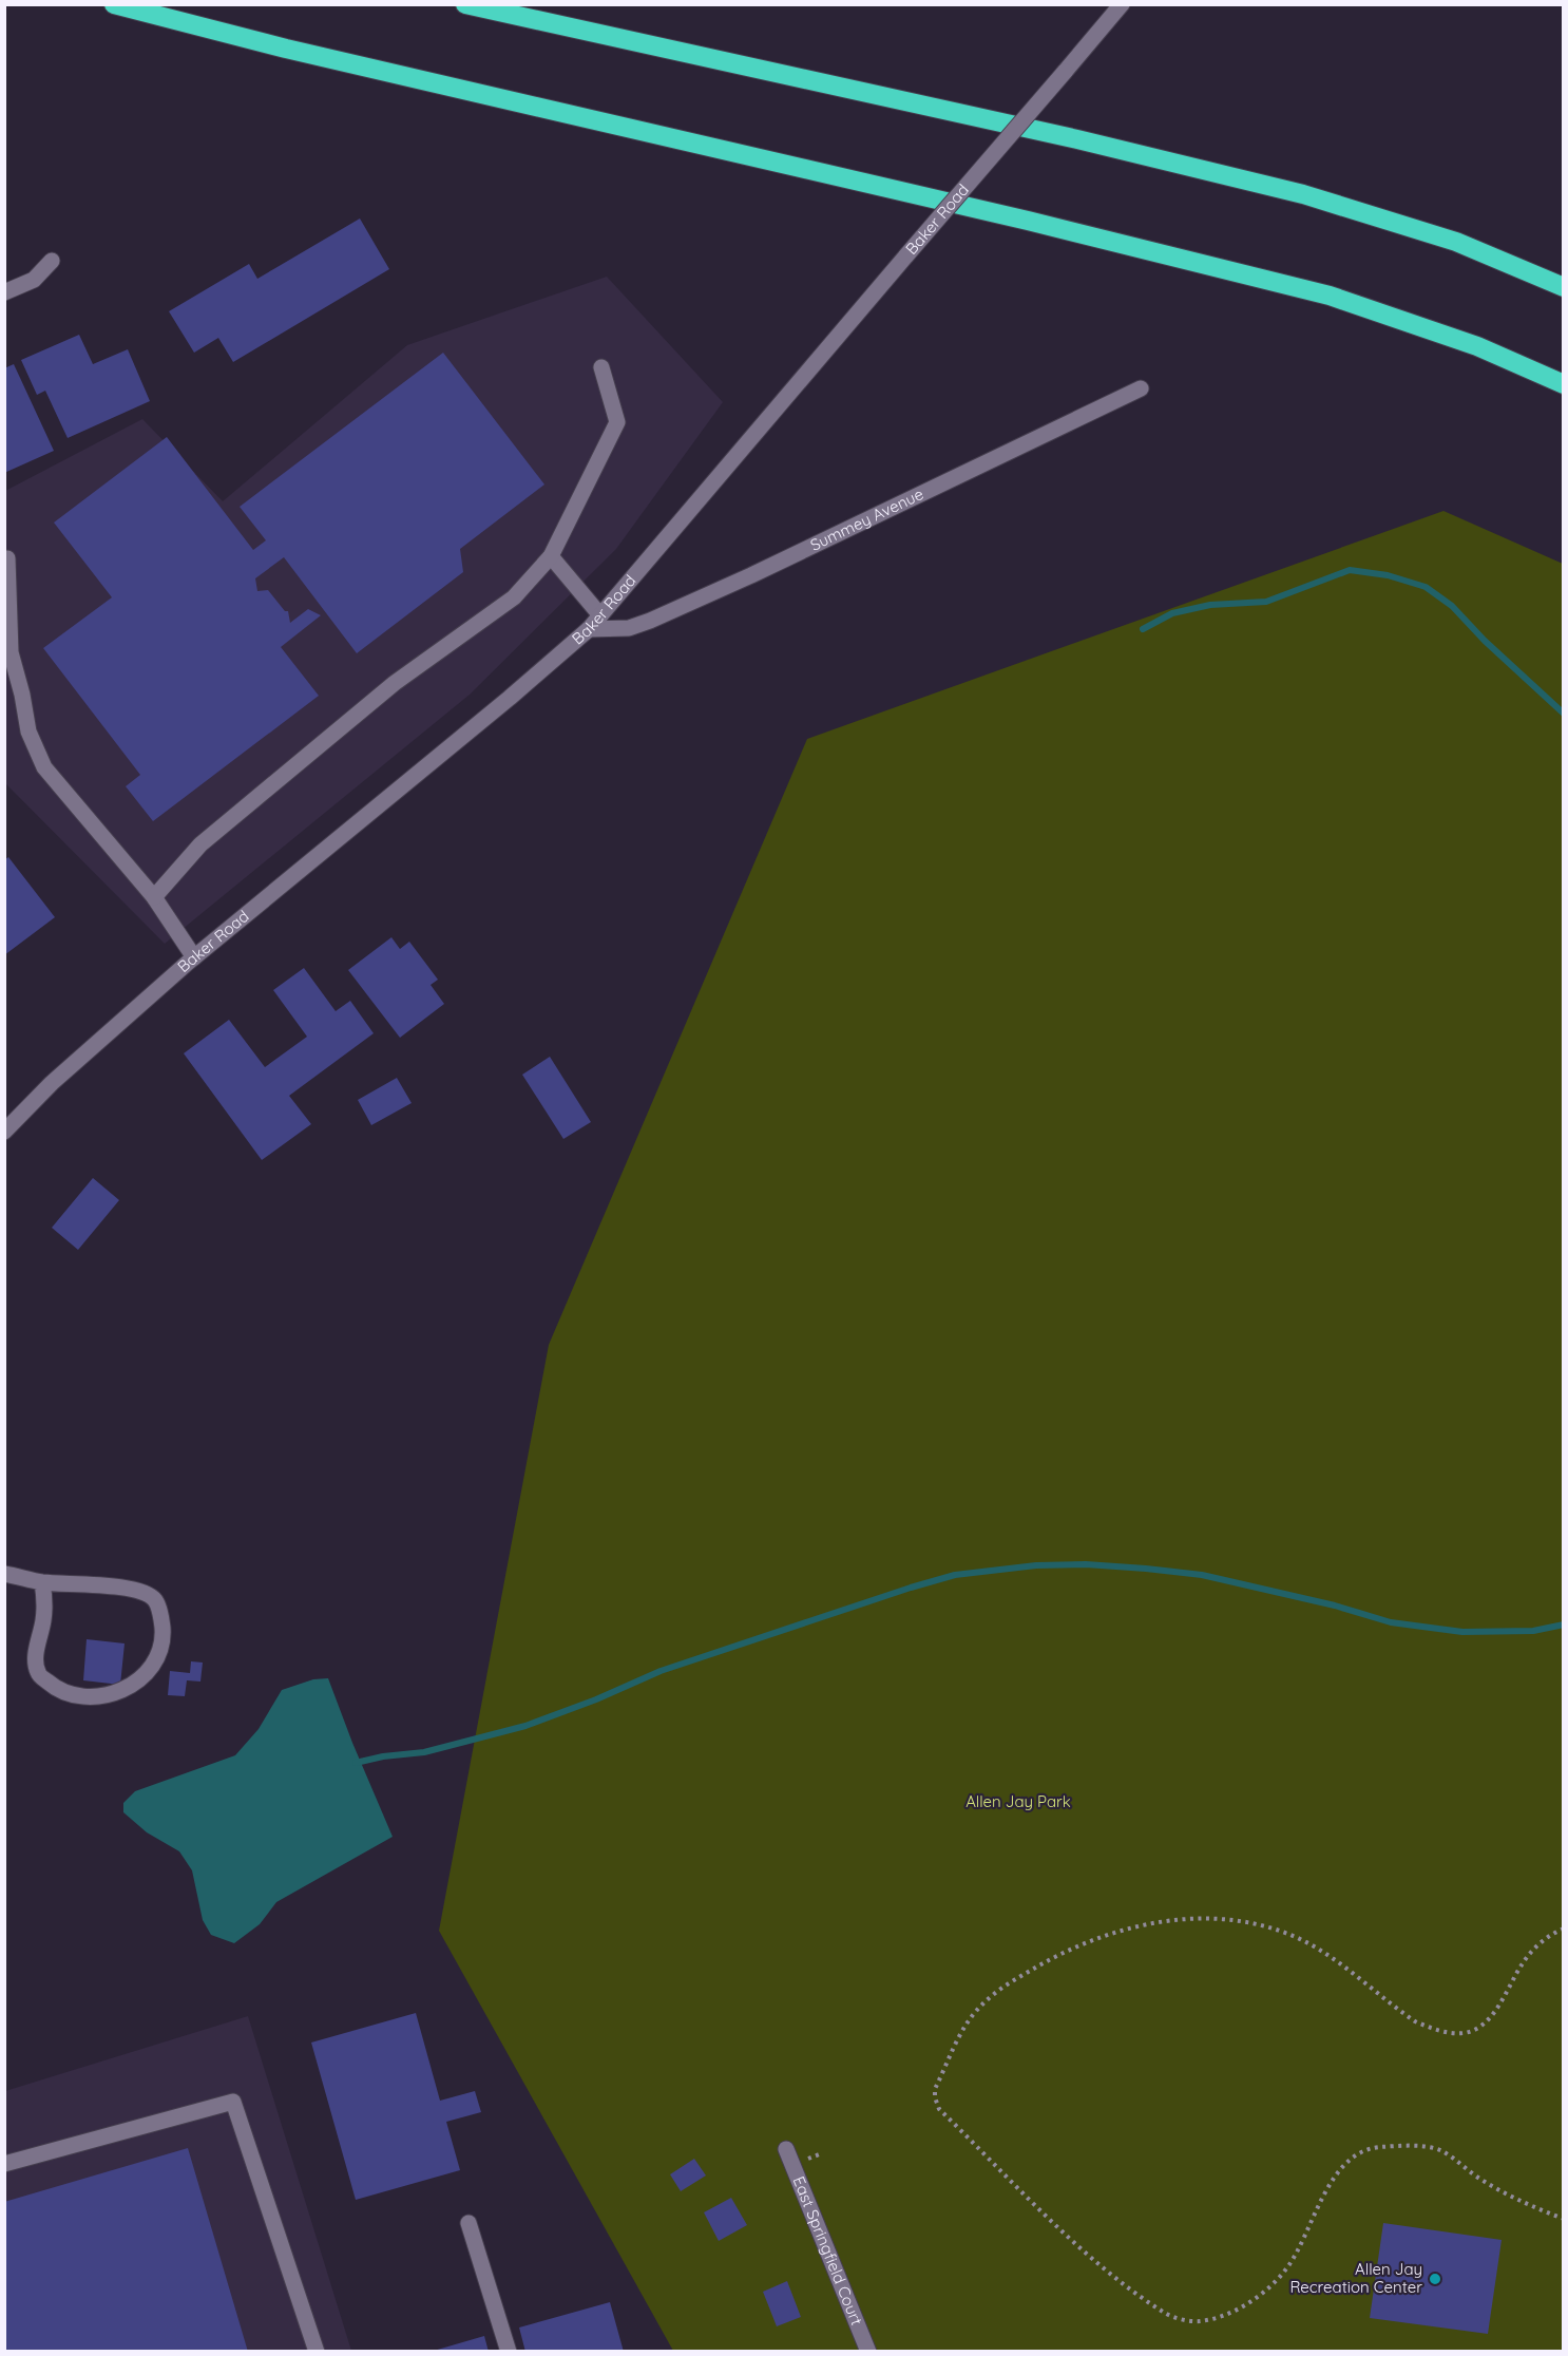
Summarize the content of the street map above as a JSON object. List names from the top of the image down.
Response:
{
  "streets": {
    "street": ["Baker Road", "Summey Avenue", "East Springfield Court"]
  },
  "crossings": [
    ["Baker Road", "Summey Avenue"]
  ],
  "parks": ["Allen Jay Park"],
  "places": ["Allen Jay Recreation Center"]
}
